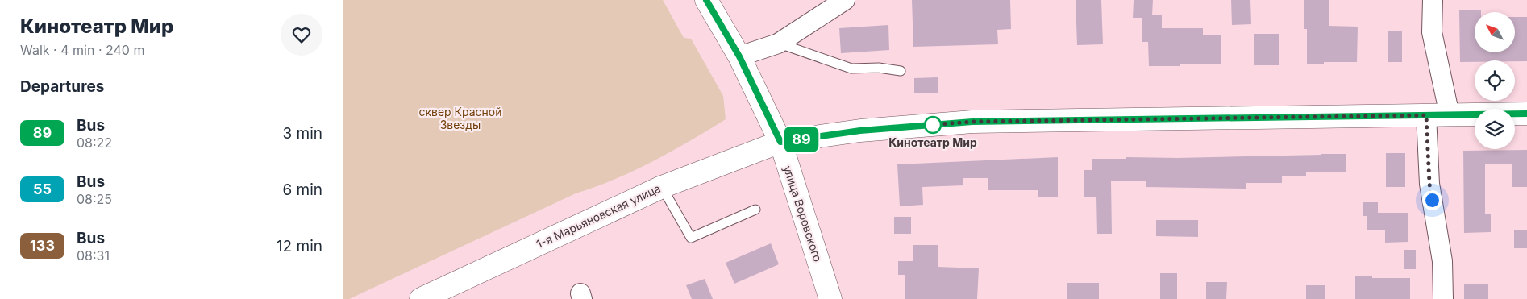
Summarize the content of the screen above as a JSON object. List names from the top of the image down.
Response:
{
  "streets": {
    "main road": ["улица Воровского", "1-я Марьяновская улица"]
  },
  "crossings": [
    ["улица Воровского", "1-я Марьяновская улица"]
  ],
  "parks": ["сквер Красной Звезды"],
  "places": ["Кинотеатр Мир"],
  "lines": ["bus line 89"],
  "north": "top left",
  "page": {
    "heading": [
      ["Кинотеатр Мир", "Walk · 4 min · 240 m"],
      "Departures"
    ],
    "on_map": "89",
    "list": [
      {
        "mark": "89",
        "name": "Bus",
        "note": "08:22",
        "value": "3 min"
      },
      {
        "mark": "55",
        "name": "Bus",
        "note": "08:25",
        "value": "6 min"
      },
      {
        "mark": "133",
        "name": "Bus",
        "note": "08:31",
        "value": "12 min"
      }
    ]
  }
}
